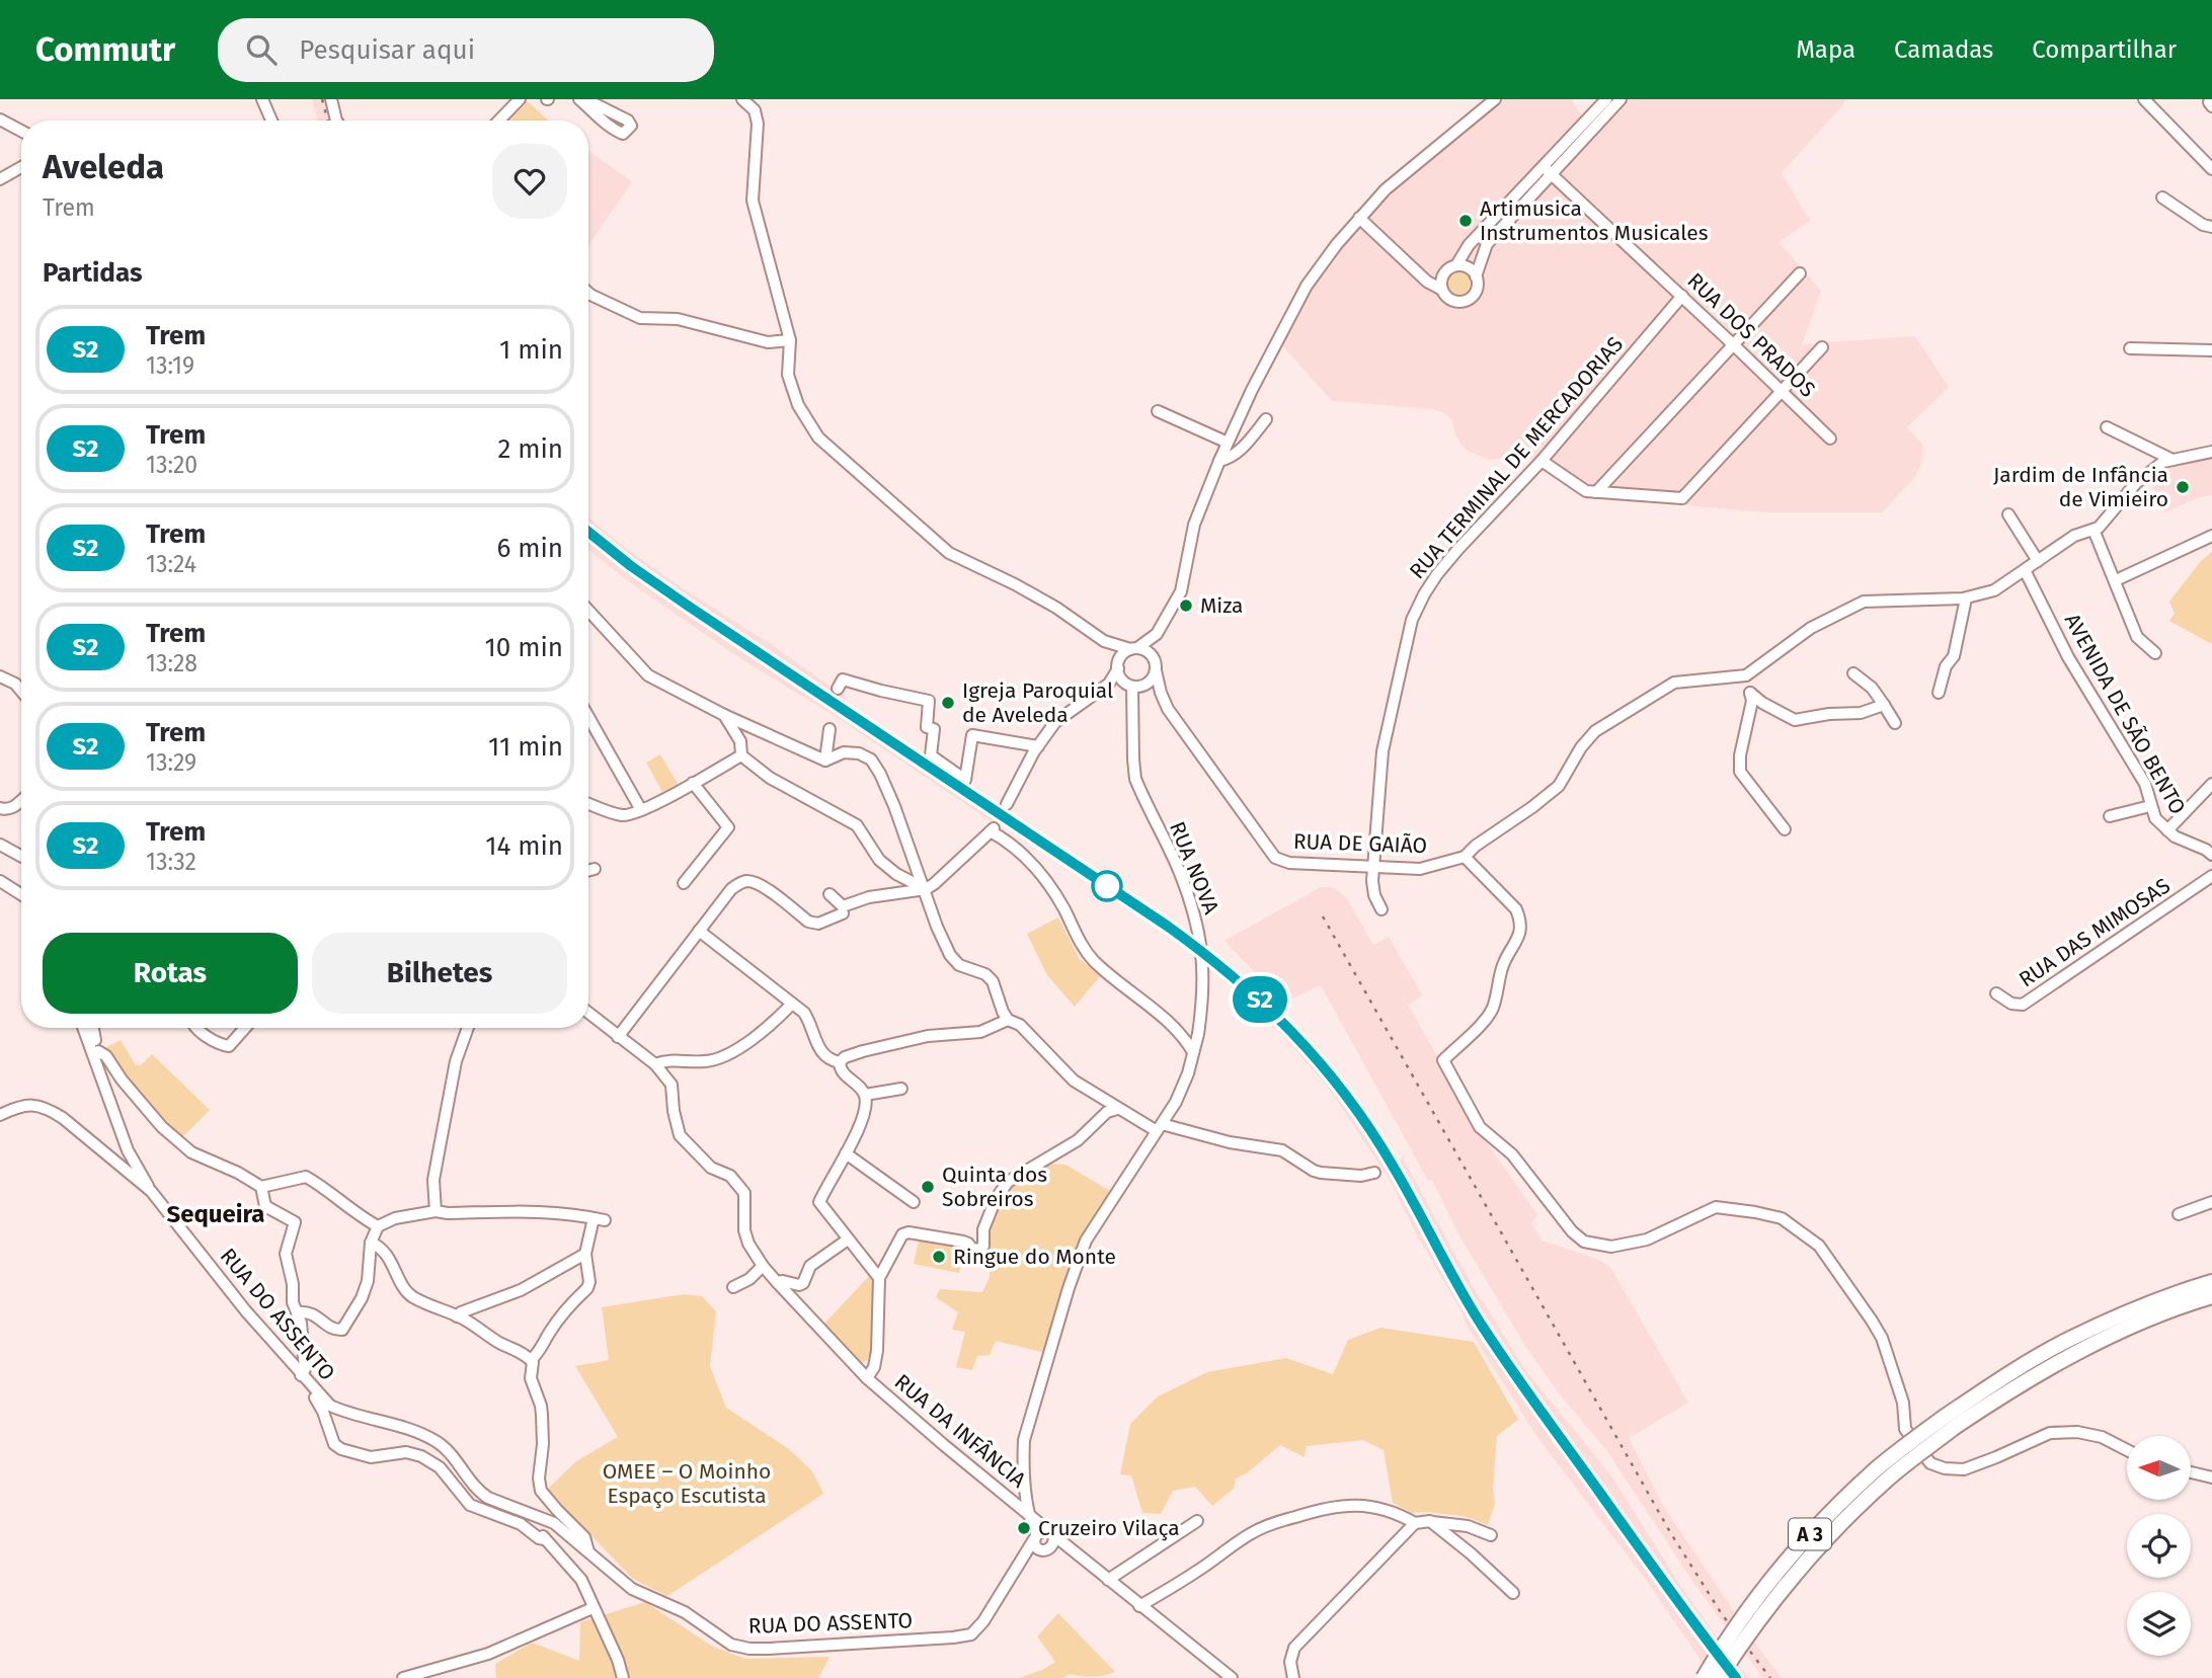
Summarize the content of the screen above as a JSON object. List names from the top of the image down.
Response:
{
  "streets": {
    "highway": ["A 3"],
    "street": [
      "RUA DOS PRADOS",
      "RUA TERMINAL DE MERCADORIAS",
      "AVENIDA DE SÃO BENTO",
      "RUA DE GAIÃO",
      "RUA NOVA",
      "RUA DAS MIMOSAS",
      "RUA DO ASSENTO",
      "RUA DA INFÂNCIA"
    ]
  },
  "crossings": [
    ["RUA DOS PRADOS", "RUA TERMINAL DE MERCADORIAS"],
    ["RUA TERMINAL DE MERCADORIAS", "RUA DE GAIÃO"],
    ["RUA DE GAIÃO", "RUA NOVA"],
    ["RUA NOVA", "RUA DA INFÂNCIA"],
    ["RUA DO ASSENTO", "RUA DA INFÂNCIA"]
  ],
  "districts": ["Sequeira"],
  "parks": ["OMEE – O Moinho Espaço Escutista"],
  "places": [
    "Artimusica Instrumentos Musicales",
    "Jardim de Infância de Vimieiro",
    "Miza",
    "Igreja Paroquial de Aveleda",
    "Quinta dos Sobreiros",
    "Ringue do Monte",
    "Cruzeiro Vilaça"
  ],
  "north": "left",
  "page": {
    "header": "Commutr",
    "search": "Pesquisar aqui",
    "nav": ["Mapa", "Camadas", "Compartilhar"],
    "on_map": "S2",
    "heading": [
      ["Aveleda", "Trem"],
      "Partidas"
    ],
    "list": [
      {
        "mark": "S2",
        "name": "Trem",
        "note": "13:19",
        "value": "1 min"
      },
      {
        "mark": "S2",
        "name": "Trem",
        "note": "13:20",
        "value": "2 min"
      },
      {
        "mark": "S2",
        "name": "Trem",
        "note": "13:24",
        "value": "6 min"
      },
      {
        "mark": "S2",
        "name": "Trem",
        "note": "13:28",
        "value": "10 min"
      },
      {
        "mark": "S2",
        "name": "Trem",
        "note": "13:29",
        "value": "11 min"
      },
      {
        "mark": "S2",
        "name": "Trem",
        "note": "13:32",
        "value": "14 min"
      }
    ],
    "buttons": ["Rotas", "Bilhetes"]
  }
}
